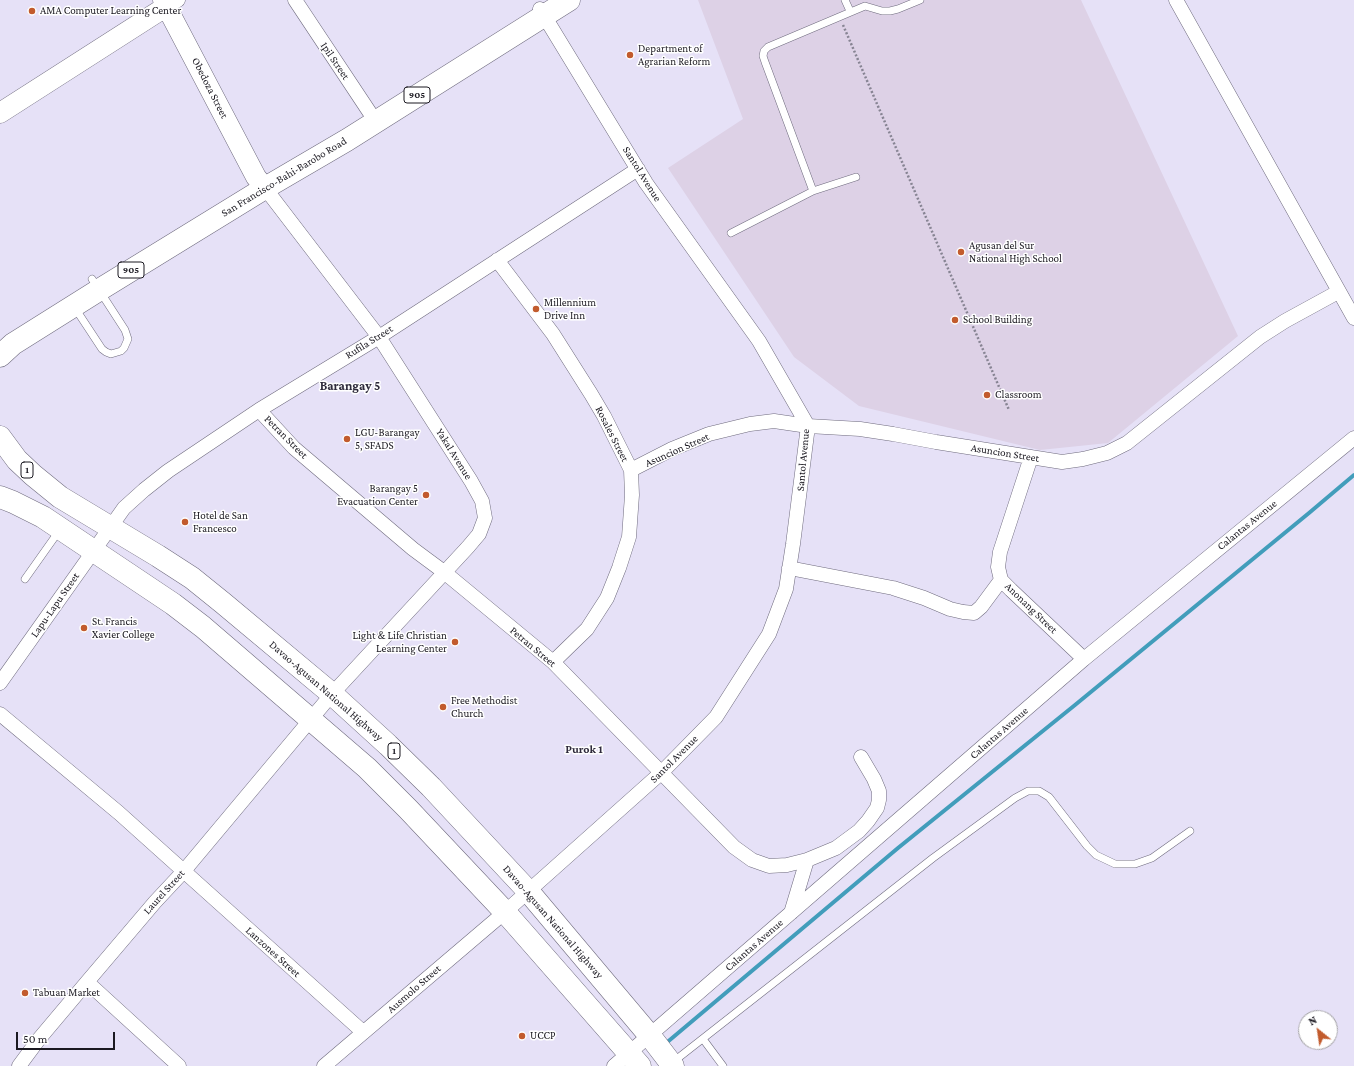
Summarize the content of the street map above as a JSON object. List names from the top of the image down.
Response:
{
  "streets": {
    "main road": [
      "905",
      "San Francisco-Bahi-Barobo Road",
      "1",
      "Davao-Agusan National Highway"
    ],
    "street": [
      "Ipil Street",
      "Obedoza Street",
      "Santol Avenue",
      "Rufila Street",
      "Rosales Street",
      "Petran Street",
      "Asuncion Street",
      "Yakal Avenue",
      "Calantas Avenue",
      "Lapu-Lapu Street",
      "Anonang Street",
      "Laurel Street",
      "Lanzones Street",
      "Ausmolo Street"
    ]
  },
  "crossings": [
    ["Ipil Street", "San Francisco-Bahi-Barobo Road"],
    ["Obedoza Street", "San Francisco-Bahi-Barobo Road"],
    ["Obedoza Street", "Yakal Avenue"],
    ["Santol Avenue", "San Francisco-Bahi-Barobo Road"],
    ["Santol Avenue", "Rufila Street"],
    ["Santol Avenue", "Petran Street"],
    ["Santol Avenue", "Asuncion Street"],
    ["Santol Avenue", "Davao-Agusan National Highway"],
    ["Santol Avenue", "Ausmolo Street"],
    ["San Francisco-Bahi-Barobo Road", "Yakal Avenue"],
    ["Rufila Street", "Rosales Street"],
    ["Rufila Street", "Petran Street"],
    ["Rufila Street", "Yakal Avenue"],
    ["Rufila Street", "Lapu-Lapu Street"],
    ["Rufila Street", "Davao-Agusan National Highway"],
    ["Rosales Street", "Petran Street"],
    ["Rosales Street", "Asuncion Street"],
    ["Petran Street", "Yakal Avenue"],
    ["Asuncion Street", "Anonang Street"],
    ["Yakal Avenue", "Davao-Agusan National Highway"],
    ["Yakal Avenue", "Laurel Street"],
    ["Calantas Avenue", "Anonang Street"],
    ["Calantas Avenue", "Davao-Agusan National Highway"],
    ["Lapu-Lapu Street", "Davao-Agusan National Highway"],
    ["Laurel Street", "Lanzones Street"],
    ["Lanzones Street", "Ausmolo Street"]
  ],
  "districts": ["Barangay 5", "Purok 1"],
  "places": [
    "AMA Computer Learning Center",
    "Department of Agrarian Reform",
    "Agusan del Sur National High School",
    "Millennium Drive Inn",
    "School Building",
    "Classroom",
    "LGU-Barangay 5, SFADS",
    "Barangay 5 Evacuation Center",
    "Hotel de San Francesco",
    "St. Francis Xavier College",
    "Light & Life Christian Learning Center",
    "Free Methodist Church",
    "Tabuan Market",
    "UCCP"
  ],
  "scale_bar": "50 m",
  "north": "top left"
}
